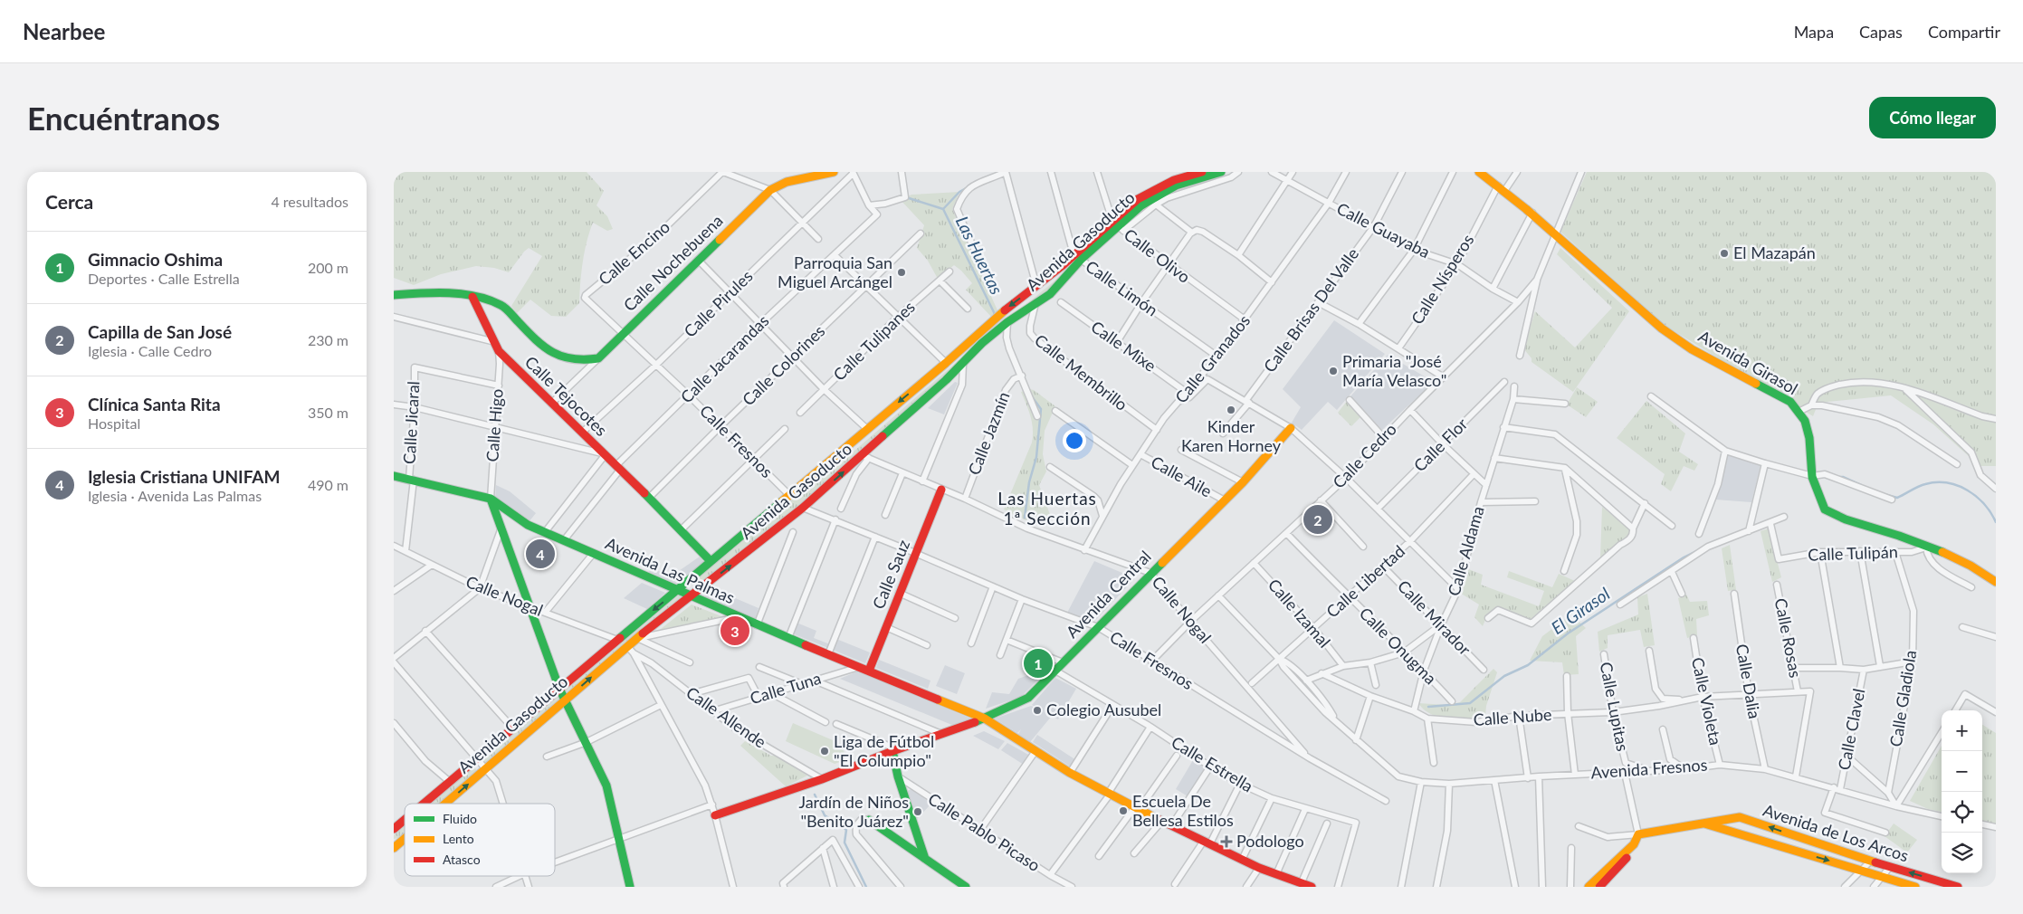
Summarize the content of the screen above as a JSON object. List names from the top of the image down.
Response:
{
  "streets": {
    "street": [
      "Calle Guayaba",
      "Avenida Gasoducto",
      "Calle Encino",
      "Calle Olivo",
      "Calle Nochebuena",
      "Calle Nísperos",
      "Calle Limón",
      "Calle Pirules",
      "Calle Brisas Del Valle",
      "Calle Tulipanes",
      "Calle Mixe",
      "Calle Jacarandas",
      "Calle Granados",
      "Avenida Girasol",
      "Calle Colorines",
      "Calle Membrillo",
      "Calle Tejocotes",
      "Calle Jicaral",
      "Calle Higo",
      "Calle Jazmín",
      "Calle Fresnos",
      "Calle Flor",
      "Calle Cedro",
      "Calle Aile",
      "Calle Aldama",
      "Calle Tulipán",
      "Avenida Las Palmas",
      "Calle Sauz",
      "Calle Libertad",
      "Avenida Central",
      "Calle Nogal",
      "Calle Izamal",
      "Calle Mirador",
      "Calle Rosas",
      "Calle Onugma",
      "Calle Dalia",
      "Calle Tuna",
      "Calle Gladiola",
      "Calle Violeta",
      "Calle Lupitas",
      "Calle Allende",
      "Calle Nube",
      "Calle Clavel",
      "Calle Estrella",
      "Avenida Fresnos",
      "Calle Pablo Picaso",
      "Avenida de Los Arcos"
    ]
  },
  "crossings": [
    ["Calle Guayaba", "Calle Nísperos"],
    ["Calle Guayaba", "Calle Brisas Del Valle"],
    ["Calle Guayaba", "Calle Granados"],
    ["Calle Guayaba", "Calle Cedro"],
    ["Avenida Gasoducto", "Calle Olivo"],
    ["Avenida Gasoducto", "Calle Limón"],
    ["Avenida Gasoducto", "Calle Membrillo"],
    ["Avenida Gasoducto", "Calle Tejocotes"],
    ["Avenida Gasoducto", "Calle Fresnos"],
    ["Avenida Gasoducto", "Avenida Las Palmas"],
    ["Avenida Gasoducto", "Calle Nogal"],
    ["Calle Encino", "Calle Nochebuena"],
    ["Calle Encino", "Calle Fresnos"],
    ["Calle Olivo", "Calle Granados"],
    ["Calle Nochebuena", "Calle Fresnos"],
    ["Calle Nísperos", "Avenida Girasol"],
    ["Calle Limón", "Calle Granados"],
    ["Calle Pirules", "Calle Tejocotes"],
    ["Calle Pirules", "Calle Fresnos"],
    ["Calle Mixe", "Calle Granados"],
    ["Calle Jacarandas", "Calle Tejocotes"],
    ["Calle Jacarandas", "Calle Fresnos"],
    ["Calle Jacarandas", "Avenida Las Palmas"],
    ["Calle Granados", "Calle Membrillo"],
    ["Calle Granados", "Calle Aile"],
    ["Calle Granados", "Calle Nogal"],
    ["Avenida Girasol", "Calle Cedro"],
    ["Avenida Girasol", "Calle Tulipán"],
    ["Calle Colorines", "Calle Tejocotes"],
    ["Calle Colorines", "Calle Fresnos"],
    ["Calle Tejocotes", "Calle Higo"],
    ["Calle Jicaral", "Calle Higo"],
    ["Calle Jicaral", "Avenida Las Palmas"],
    ["Calle Jicaral", "Calle Nogal"],
    ["Calle Higo", "Avenida Las Palmas"],
    ["Calle Jazmín", "Calle Nogal"],
    ["Calle Fresnos", "Calle Cedro"],
    ["Calle Fresnos", "Calle Sauz"],
    ["Calle Fresnos", "Avenida Central"],
    ["Calle Fresnos", "Calle Nogal"],
    ["Calle Cedro", "Calle Nogal"],
    ["Calle Cedro", "Calle Izamal"],
    ["Calle Cedro", "Calle Onugma"],
    ["Calle Aile", "Avenida Central"],
    ["Calle Aldama", "Calle Izamal"],
    ["Calle Aldama", "Calle Mirador"],
    ["Calle Aldama", "Calle Onugma"],
    ["Calle Aldama", "Calle Nube"],
    ["Calle Tulipán", "Calle Gladiola"],
    ["Avenida Las Palmas", "Calle Sauz"],
    ["Avenida Las Palmas", "Avenida Central"],
    ["Avenida Las Palmas", "Calle Tuna"],
    ["Calle Sauz", "Calle Nogal"],
    ["Calle Libertad", "Calle Izamal"],
    ["Calle Libertad", "Calle Mirador"],
    ["Calle Libertad", "Calle Onugma"],
    ["Avenida Central", "Calle Nogal"],
    ["Avenida Central", "Calle Allende"],
    ["Avenida Central", "Calle Estrella"],
    ["Calle Dalia", "Avenida Fresnos"],
    ["Calle Tuna", "Calle Allende"],
    ["Calle Violeta", "Avenida Fresnos"],
    ["Calle Lupitas", "Calle Nube"],
    ["Calle Lupitas", "Avenida Fresnos"],
    ["Calle Clavel", "Avenida Fresnos"]
  ],
  "districts": ["Las Huertas 1ª Sección"],
  "water": ["Las Huertas", "El Girasol"],
  "places": {
    "other": [
      "El Mazapán",
      "Parroquia San Miguel Arcángel",
      "Primaria \"José María Velasco\"",
      "Kinder Karen Horney",
      "Colegio Ausubel",
      "Liga de Fútbol \"El Columpio\"",
      "Escuela De Bellesa Estilos",
      "Jardín de Niños \"Benito Juárez\""
    ],
    "health": ["Podologo"]
  },
  "legend": ["Fluido", "Lento", "Atasco"],
  "page": {
    "header": "Nearbee",
    "nav": ["Mapa", "Capas", "Compartir"],
    "buttons": "Cómo llegar",
    "title": "Encuéntranos",
    "heading": ["Cerca", "4 resultados"],
    "list": [
      {
        "mark": "1",
        "name": "Gimnacio Oshima",
        "note": "Deportes · Calle Estrella",
        "value": "200 m"
      },
      {
        "mark": "2",
        "name": "Capilla de San José",
        "note": "Iglesia · Calle Cedro",
        "value": "230 m"
      },
      {
        "mark": "3",
        "name": "Clínica Santa Rita",
        "note": "Hospital",
        "value": "350 m"
      },
      {
        "mark": "4",
        "name": "Iglesia Cristiana UNIFAM",
        "note": "Iglesia · Avenida Las Palmas",
        "value": "490 m"
      }
    ],
    "pins": [
      "2",
      "4",
      "3",
      "1"
    ],
    "map_buttons": ["+", "−"]
  }
}
